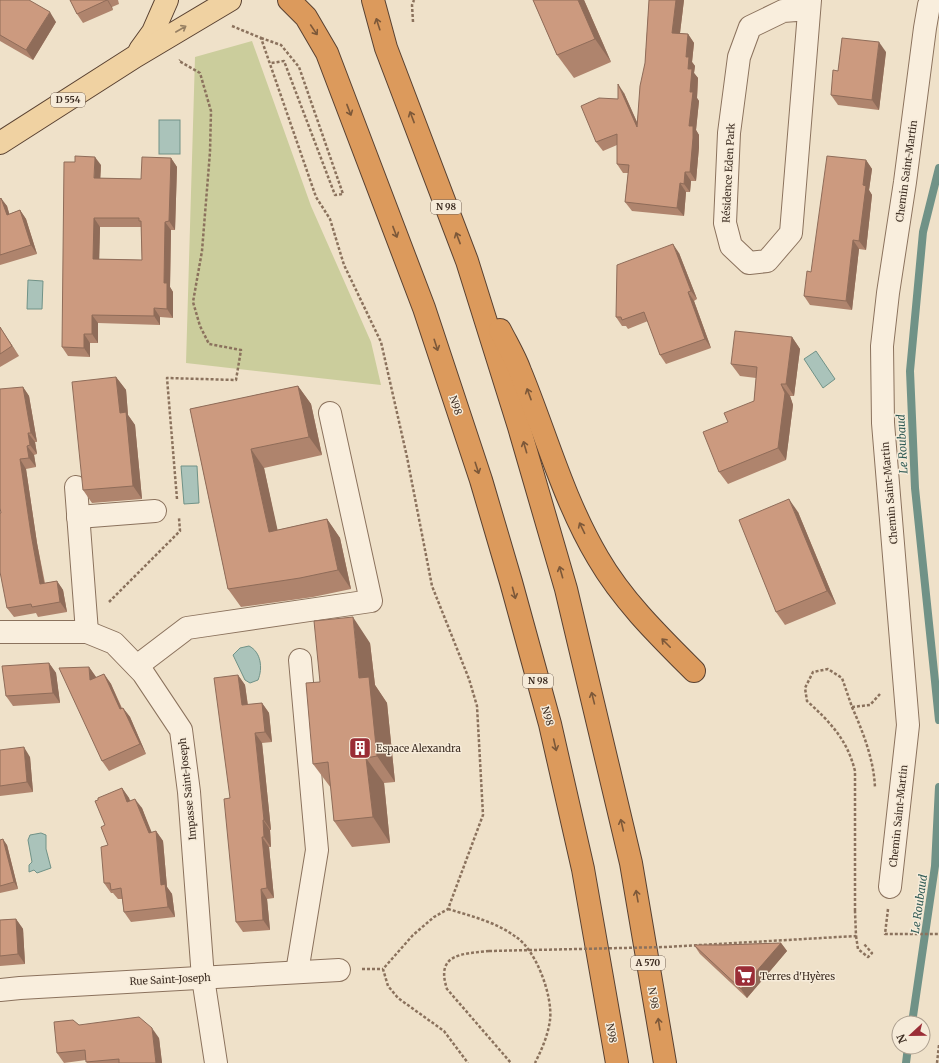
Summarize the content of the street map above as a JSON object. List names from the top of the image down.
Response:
{
  "streets": {
    "highway": ["N 98", "N98", "A 570"],
    "main road": ["D 554"],
    "street": [
      "Chemin Saint-Martin",
      "Résidence Eden Park",
      "Impasse Saint-Joseph",
      "Rue Saint-Joseph"
    ]
  },
  "crossings": [
    ["Impasse Saint-Joseph", "Rue Saint-Joseph"]
  ],
  "one_way": ["N 98"],
  "water": ["Le Roubaud"],
  "places": {
    "building": ["Espace Alexandra"],
    "supermarket": ["Terres d'Hyères"]
  },
  "north": "left"
}
